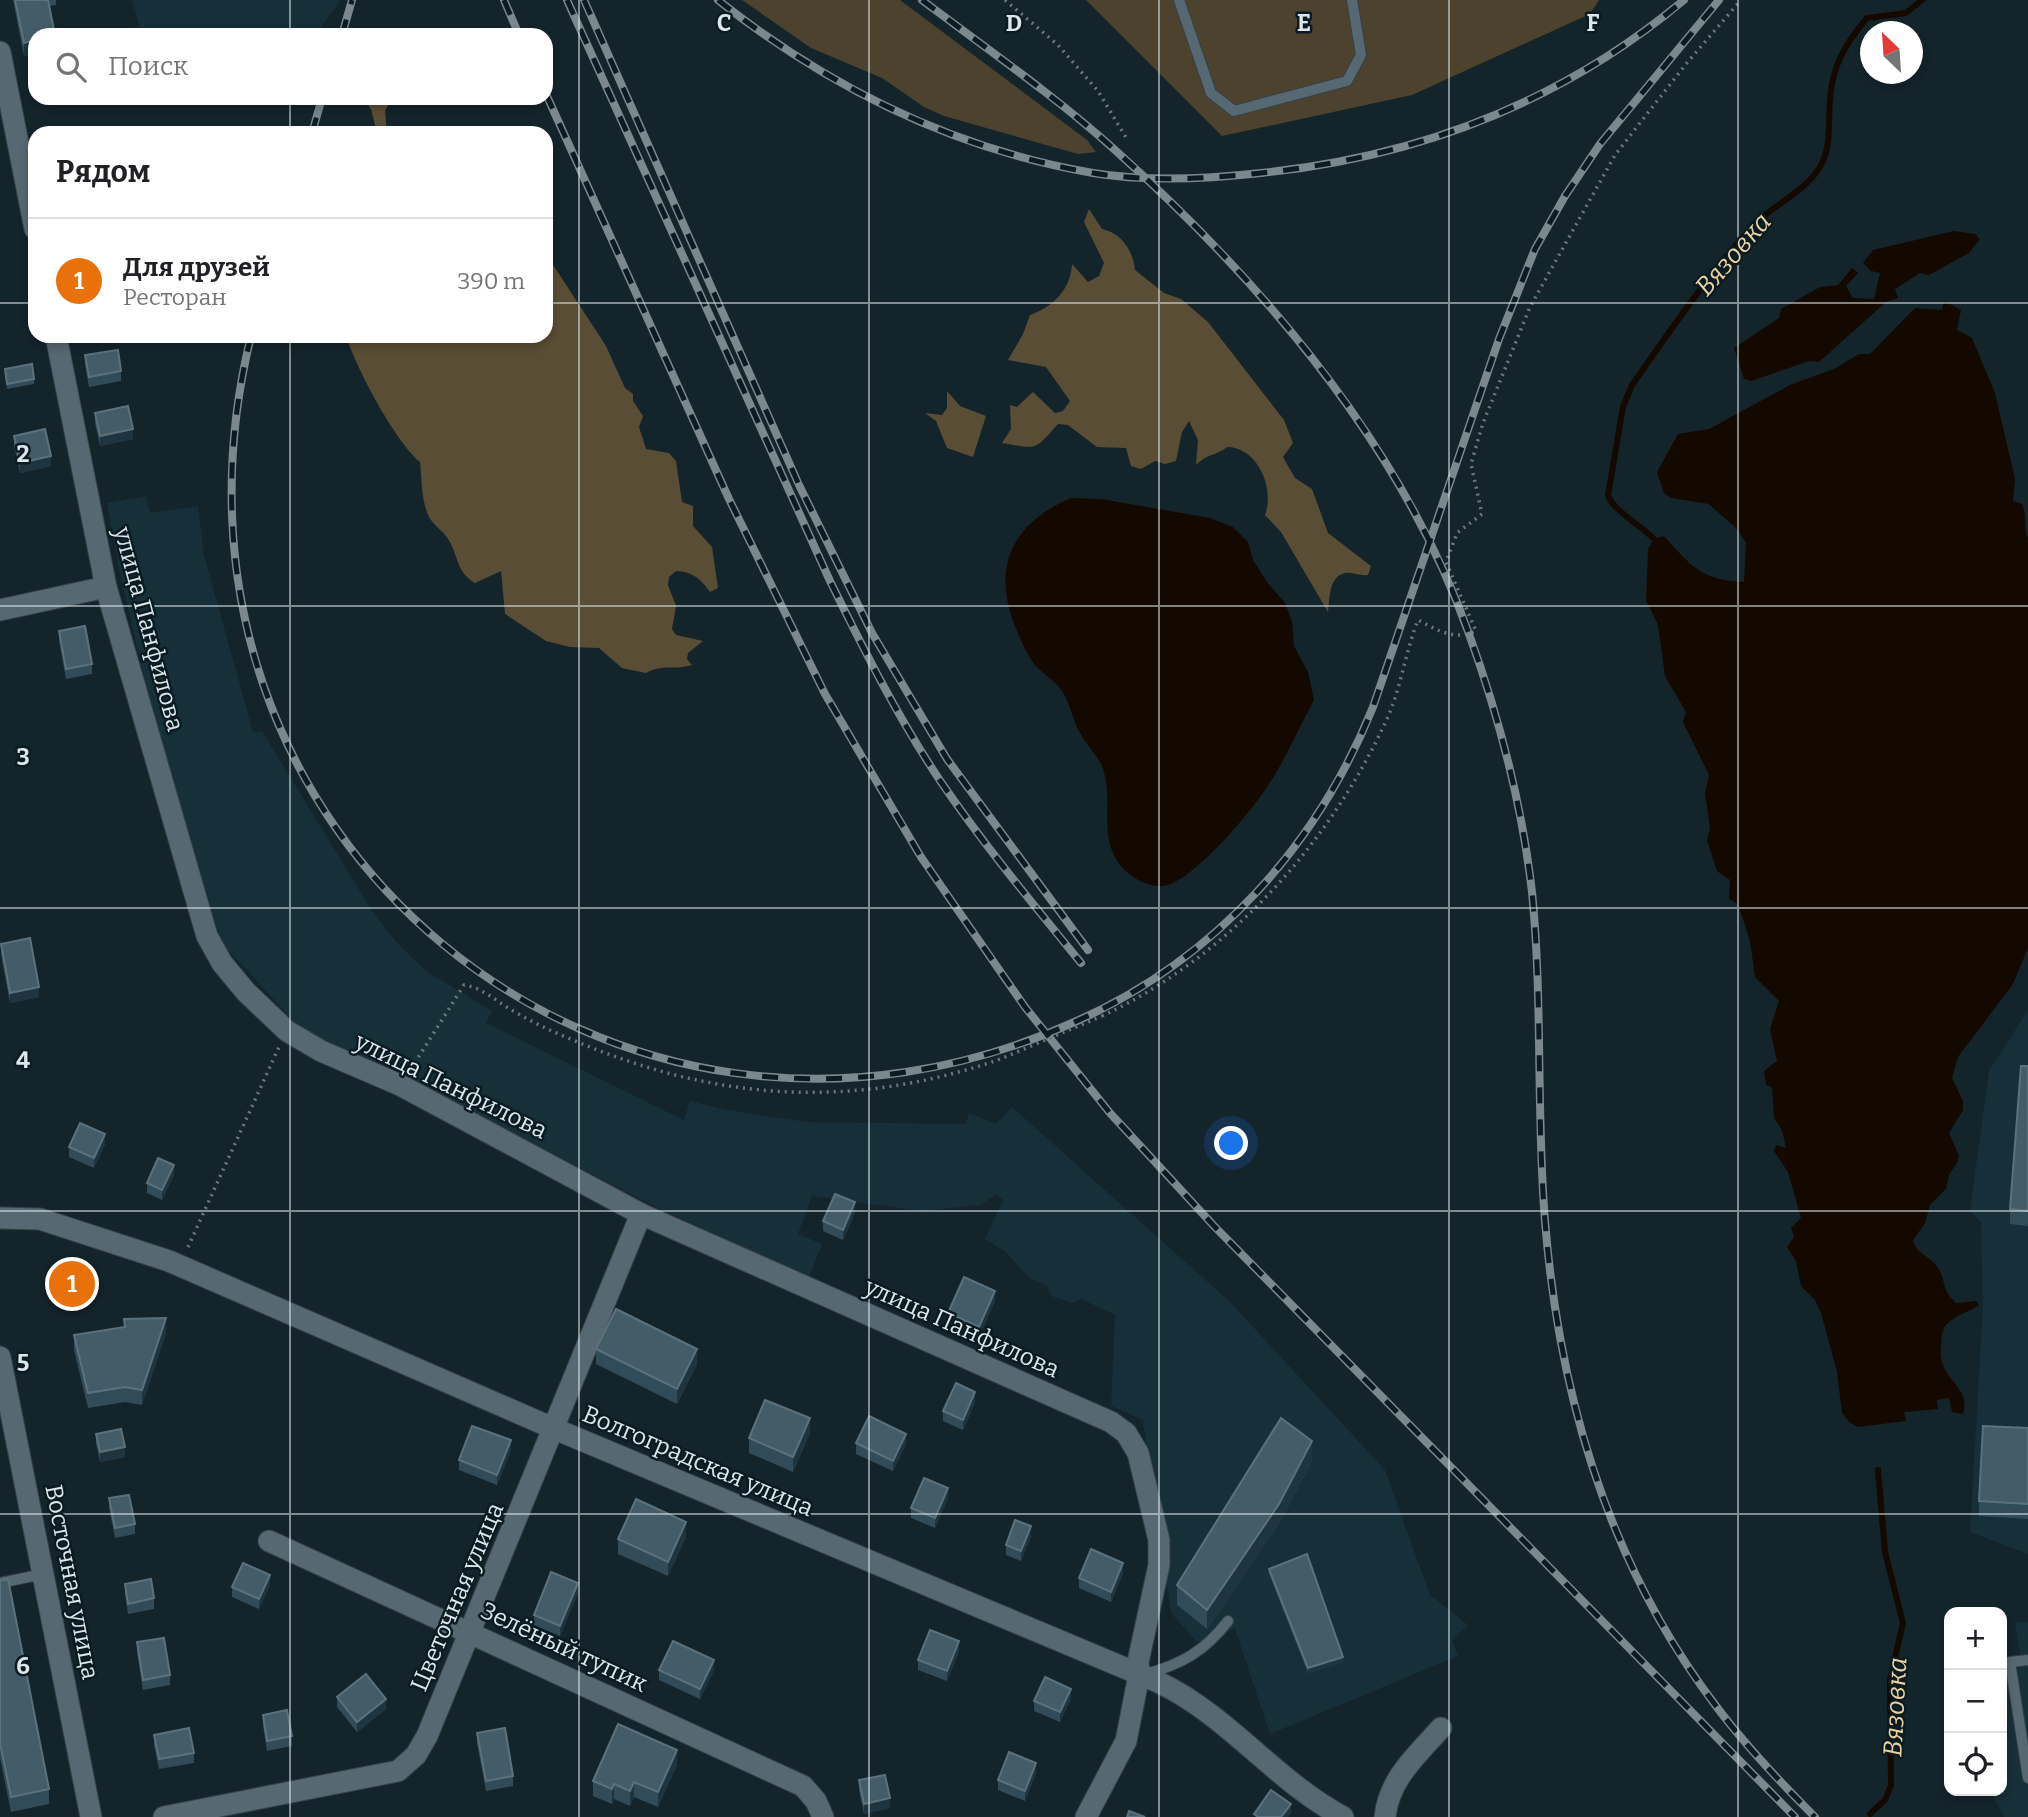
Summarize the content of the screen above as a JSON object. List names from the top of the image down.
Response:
{
  "streets": {
    "street": [
      "улица Панфилова",
      "Волгоградская улица",
      "Восточная улица",
      "Цветочная улица",
      "Зелёный тупик"
    ]
  },
  "crossings": [
    ["улица Панфилова", "Волгоградская улица"],
    ["улица Панфилова", "Цветочная улица"],
    ["Волгоградская улица", "Цветочная улица"],
    ["Цветочная улица", "Зелёный тупик"]
  ],
  "water": ["Вязовка"],
  "north": "top left",
  "page": {
    "search": "Поиск",
    "heading": "Рядом",
    "list": [
      {
        "mark": "1",
        "name": "Для друзей",
        "note": "Ресторан",
        "value": "390 m"
      }
    ],
    "pins": "1",
    "map_buttons": ["+", "−"]
  },
  "grid": {
    "columns": [
      "C",
      "D",
      "E",
      "F"
    ],
    "rows": [
      "2",
      "3",
      "4",
      "5",
      "6"
    ]
  }
}
